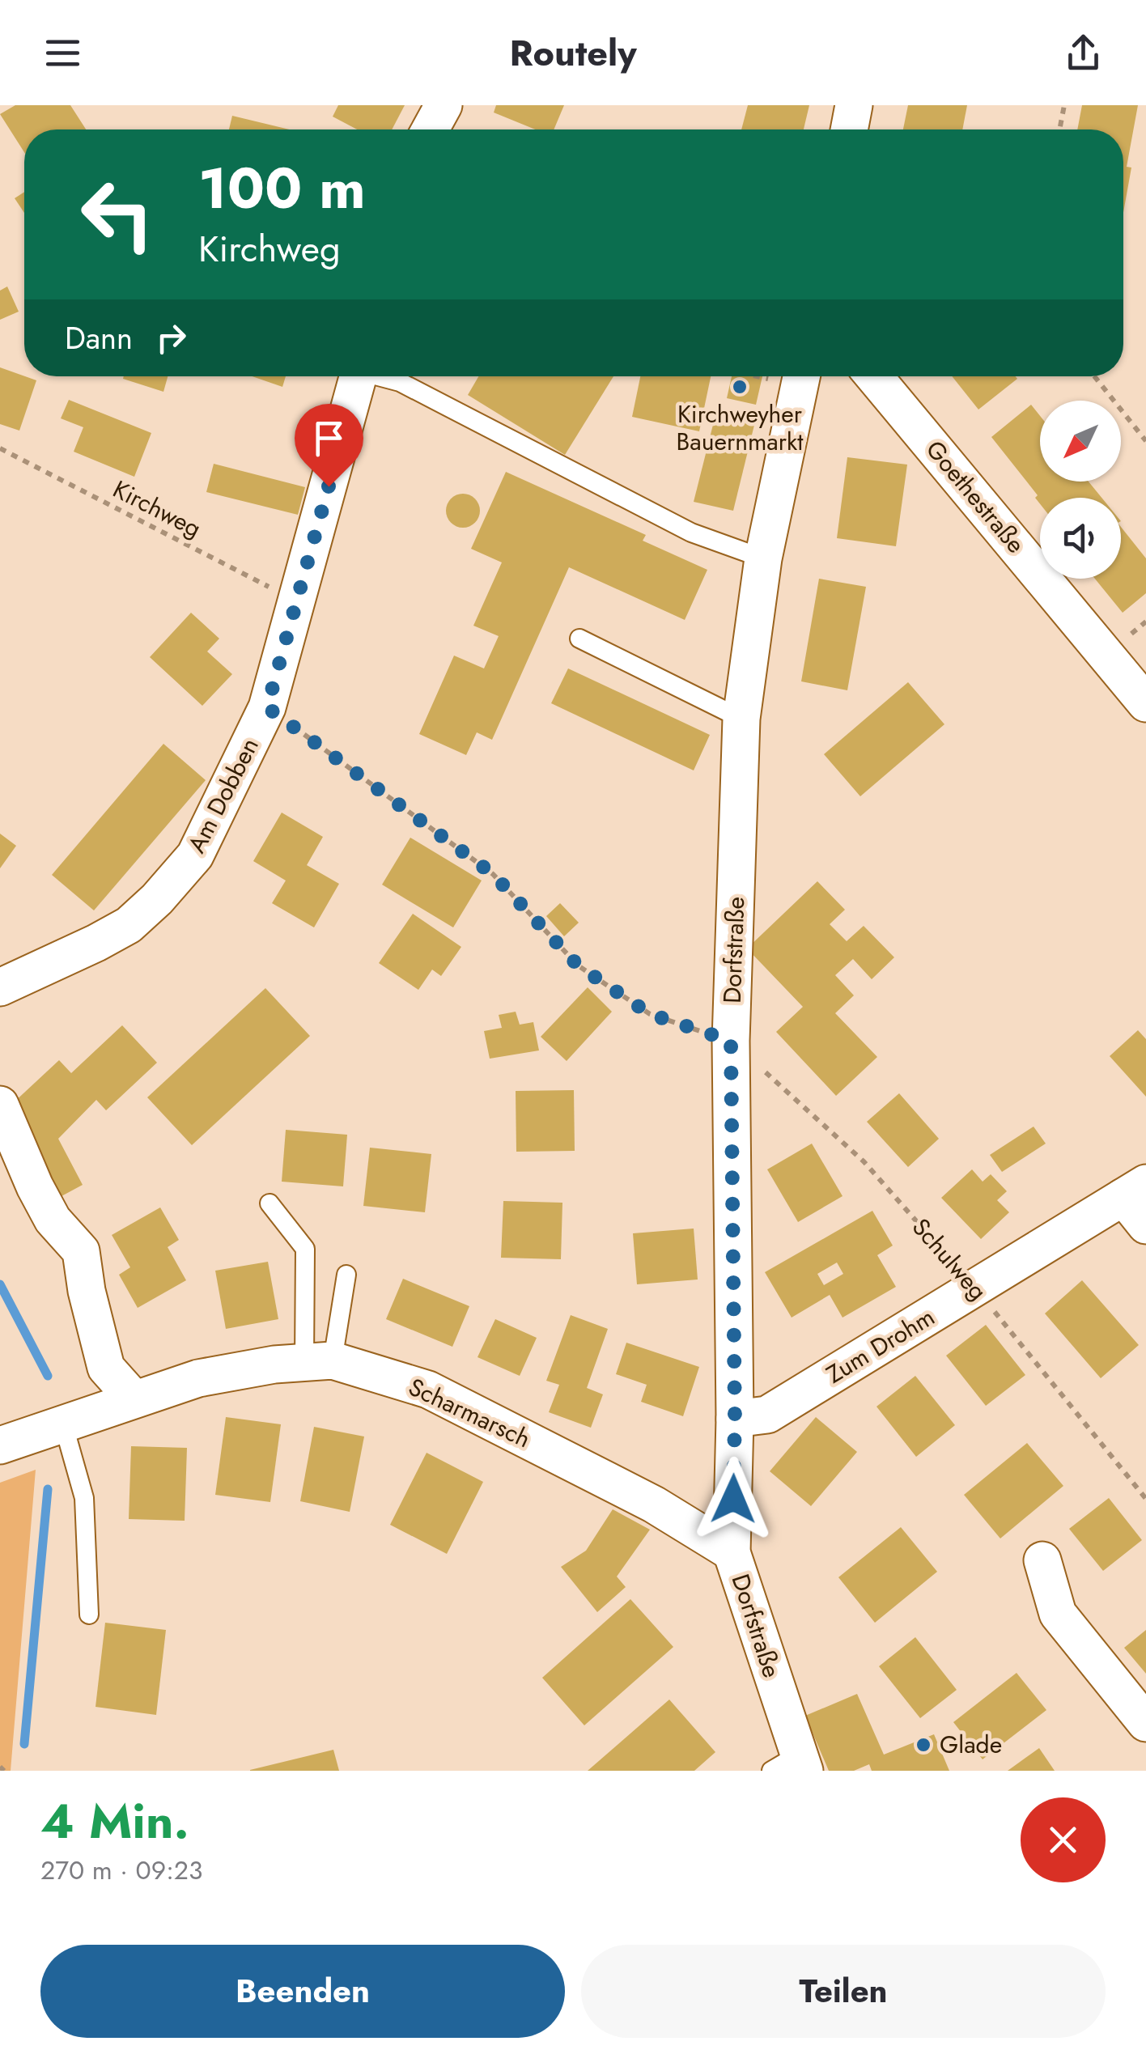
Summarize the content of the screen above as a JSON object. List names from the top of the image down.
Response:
{
  "streets": {
    "street": [
      "Goethestraße",
      "Am Dobben",
      "Dorfstraße",
      "Zum Drohm",
      "Scharmarsch"
    ],
    "path": ["Kirchweg", "Schulweg"]
  },
  "crossings": [
    ["Kirchweg", "Am Dobben"],
    ["Dorfstraße", "Schulweg"],
    ["Dorfstraße", "Zum Drohm"],
    ["Dorfstraße", "Scharmarsch"],
    ["Schulweg", "Zum Drohm"]
  ],
  "places": ["Kirchweyher Bauernmarkt", "Glade"],
  "north": "bottom left",
  "page": {
    "header": "Routely",
    "turn": ["100 m", "Kirchweg"],
    "then": "Dann",
    "heading": ["4 Min.", "270 m · 09:23"],
    "buttons": ["Beenden", "Teilen"]
  }
}
